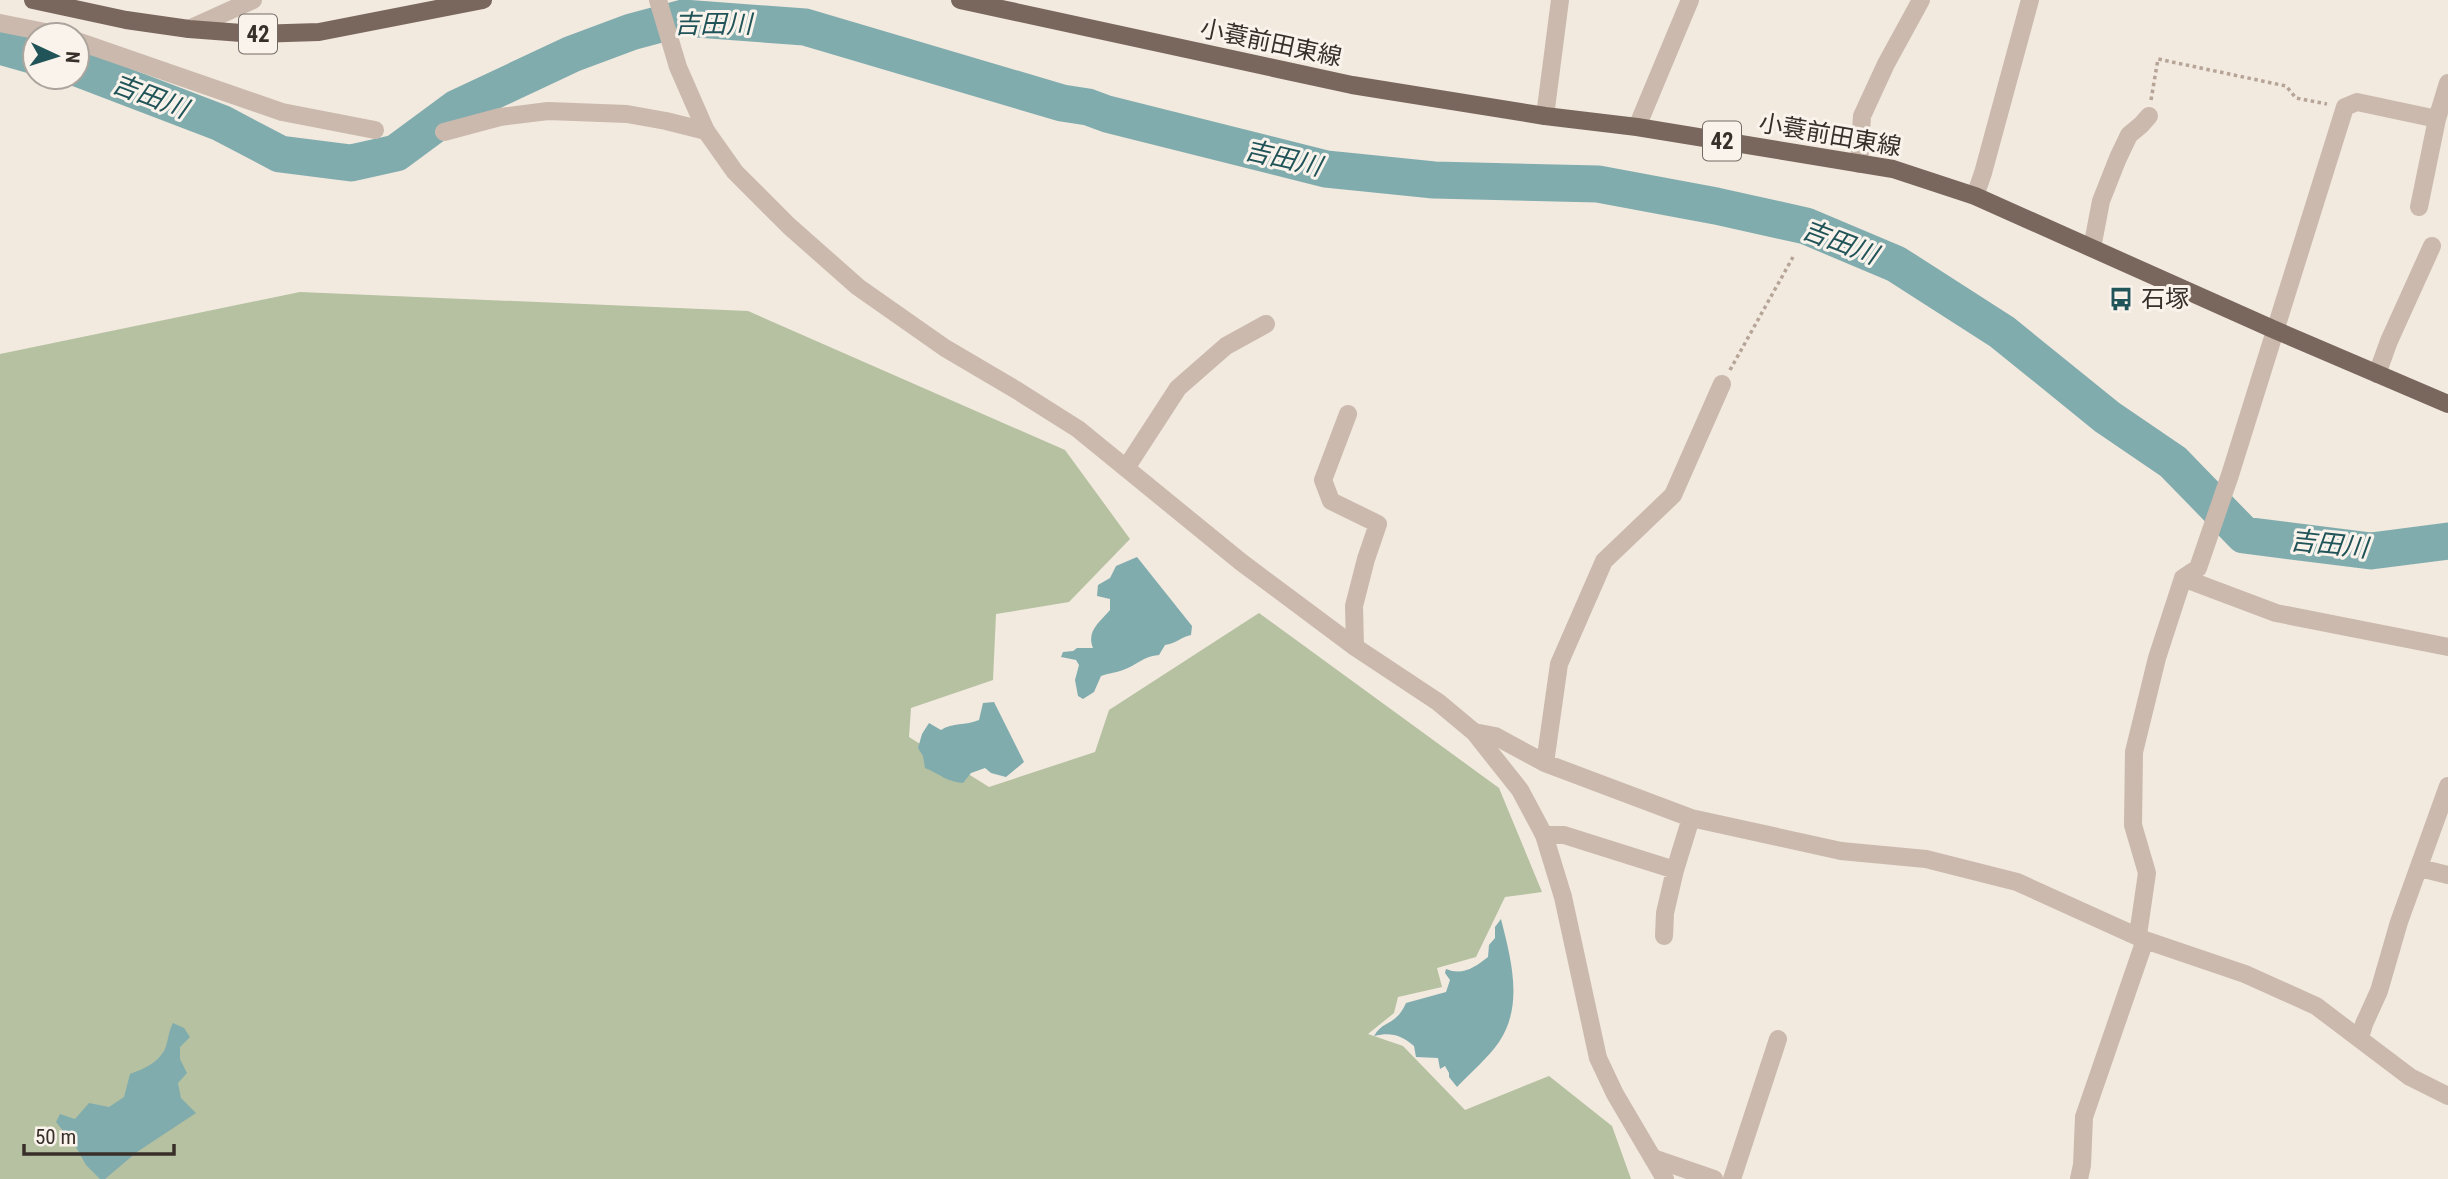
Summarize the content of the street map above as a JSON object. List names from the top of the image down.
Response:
{
  "streets": {
    "main road": ["42", "小蓑前田東線"]
  },
  "water": ["吉田川"],
  "places": {
    "bus stop": ["石塚"]
  },
  "scale_bar": "50 m",
  "north": "right"
}
